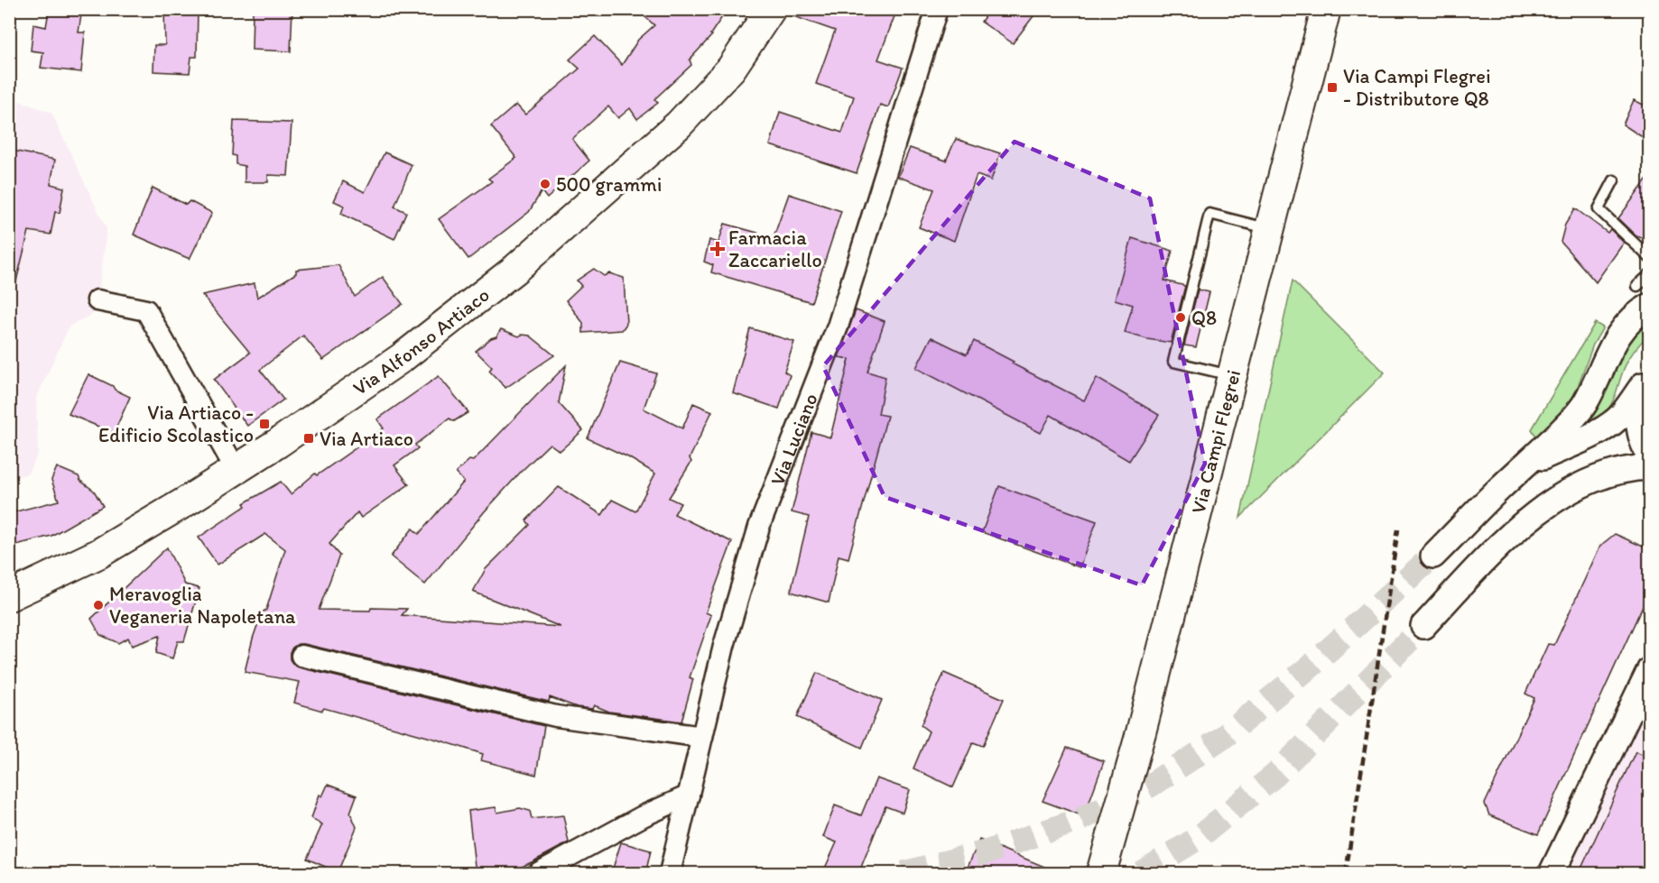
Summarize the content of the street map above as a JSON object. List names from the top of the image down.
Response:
{
  "streets": {
    "main road": ["Via Alfonso Artiaco", "Via Campi Flegrei"],
    "street": ["Via Luciano"]
  },
  "places": {
    "transit": ["Via Campi Flegrei - Distributore Q8", "Via Artiaco - Edificio Scolastico", "Via Artiaco"],
    "other": ["500 grammi", "Q8", "Meravoglia Veganeria Napoletana"],
    "health": ["Farmacia Zaccariello"]
  }
}
